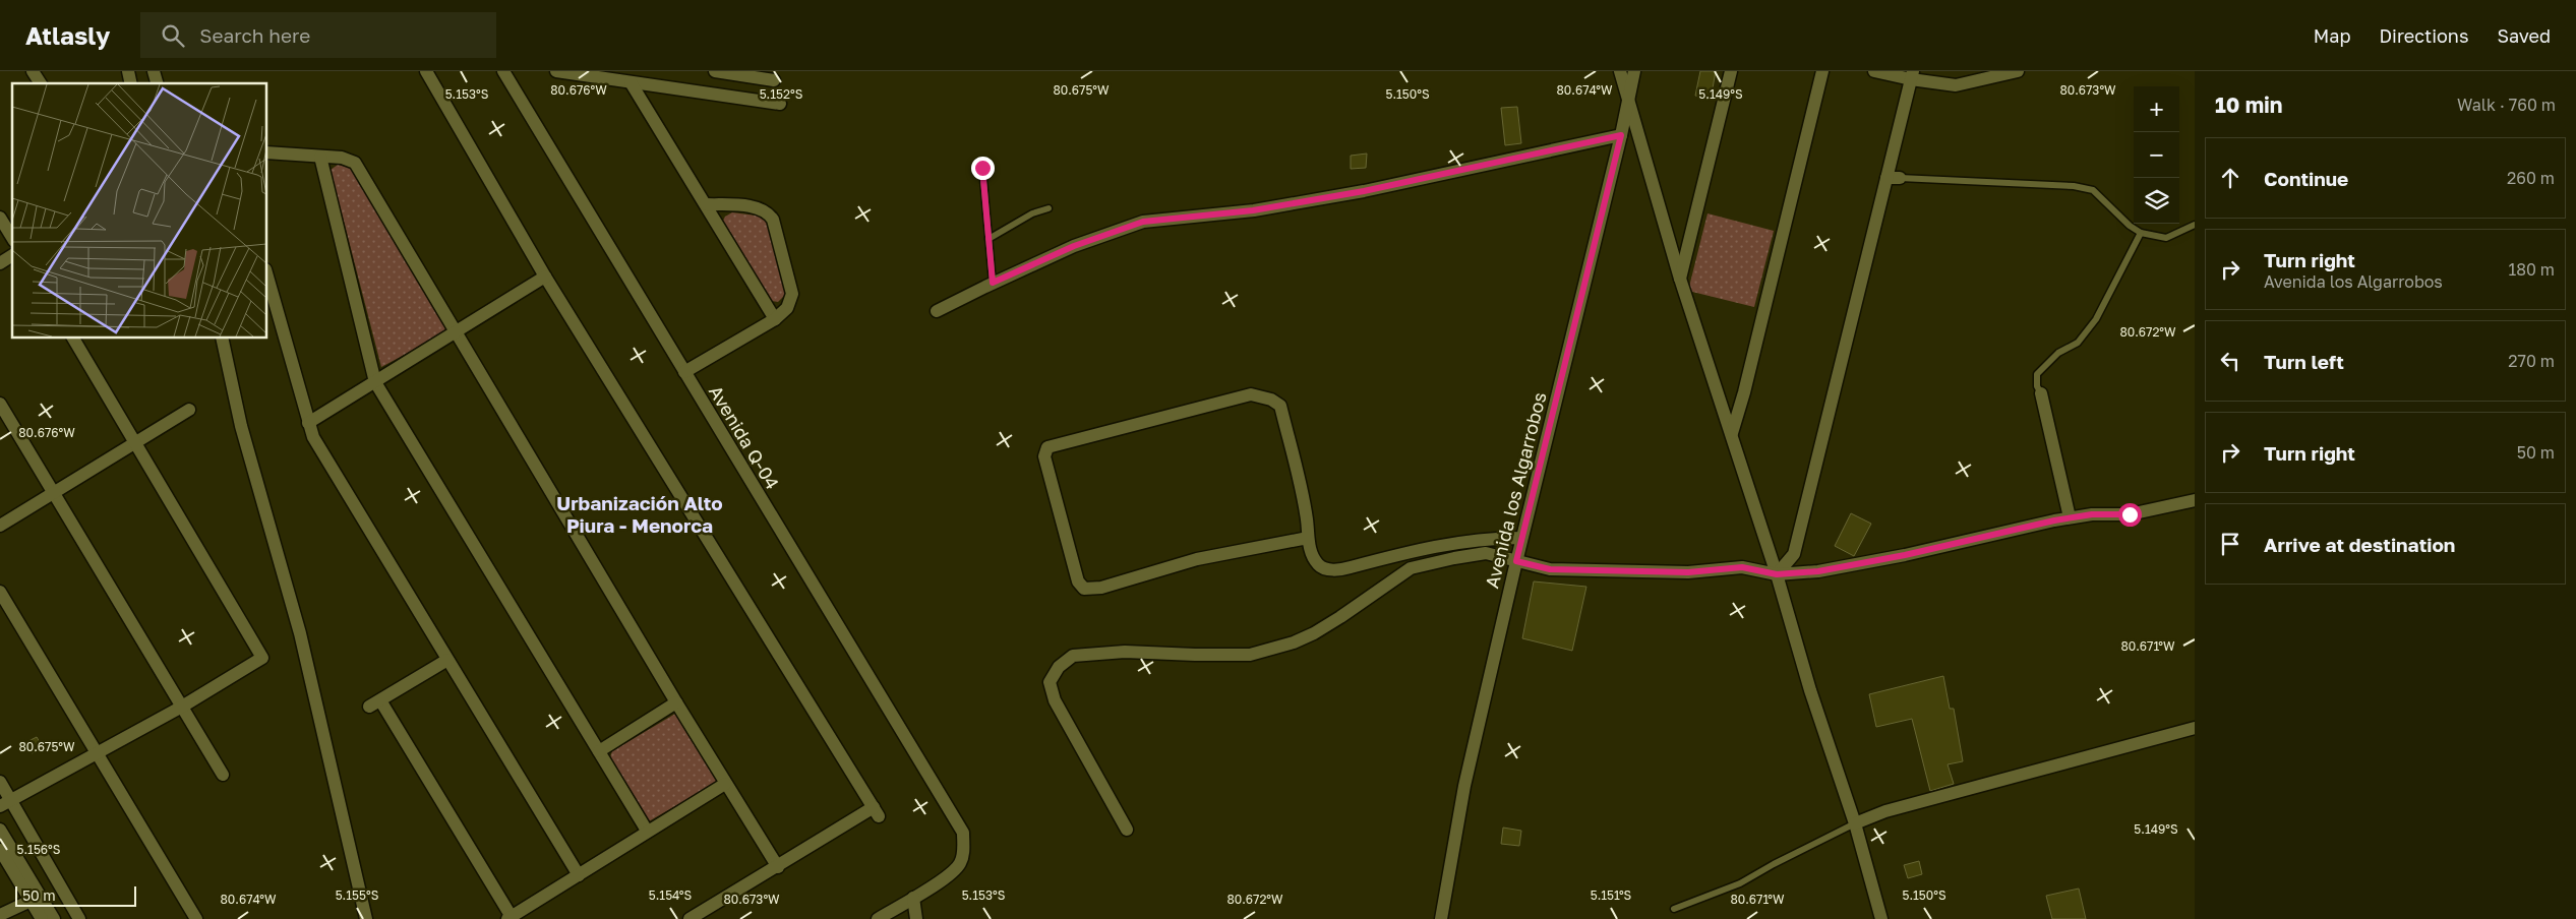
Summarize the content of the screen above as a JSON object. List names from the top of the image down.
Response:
{
  "streets": {
    "street": ["Avenida Q-04", "Avenida los Algarrobos"]
  },
  "districts": ["Urbanización Alto Piura - Menorca"],
  "scale_bar": "50 m",
  "page": {
    "header": "Atlasly",
    "search": "Search here",
    "nav": ["Map", "Directions", "Saved"],
    "heading": ["10 min", "Walk · 760 m"],
    "map_buttons": ["+", "−"],
    "list": [
      ["Continue", "260 m"],
      ["Turn right", "Avenida los Algarrobos", "180 m"],
      ["Turn left", "270 m"],
      ["Turn right", "50 m"],
      "Arrive at destination"
    ],
    "scale": "50 m"
  },
  "coordinates": [
    "80.676°W",
    "80.675°W",
    "80.674°W",
    "80.673°W",
    "5.153°S",
    "5.152°S",
    "5.150°S",
    "5.149°S",
    "80.672°W",
    "80.671°W",
    "5.156°S",
    "5.155°S",
    "5.154°S",
    "5.151°S"
  ]
}
